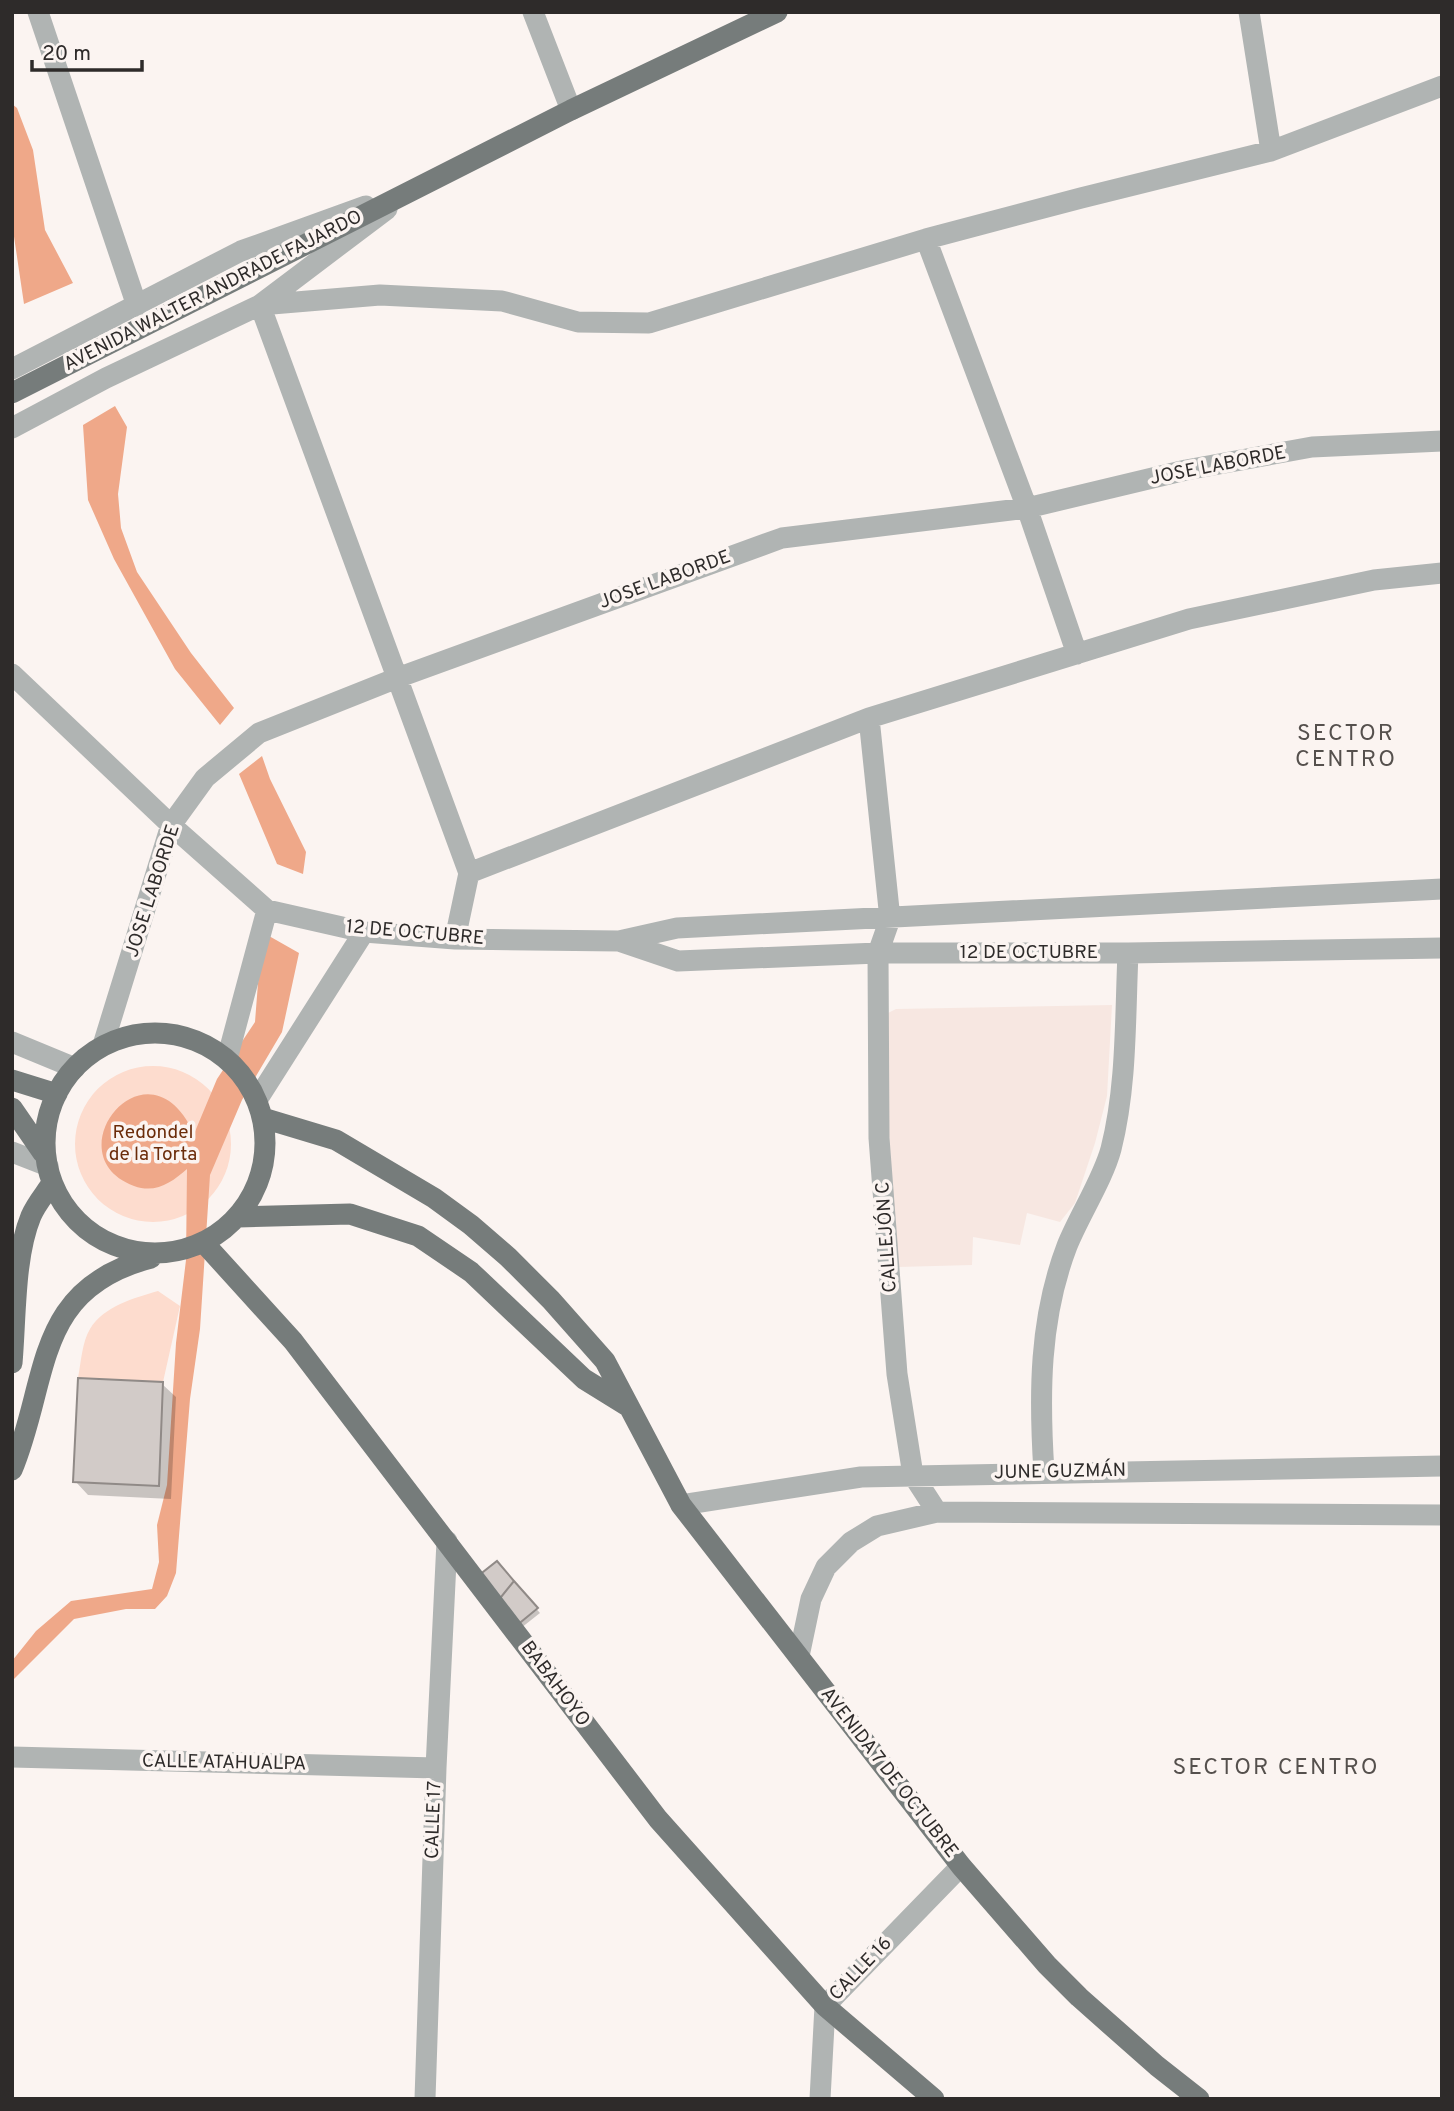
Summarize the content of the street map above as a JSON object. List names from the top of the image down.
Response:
{
  "streets": {
    "main road": ["AVENIDA WALTER ANDRADE FAJARDO", "BABAHOYO", "AVENIDA 7 DE OCTUBRE"],
    "street": [
      "JOSE LABORDE",
      "12 DE OCTUBRE",
      "CALLEJÓN C",
      "JUNE GUZMÁN",
      "CALLE ATAHUALPA",
      "CALLE 17",
      "CALLE 16"
    ]
  },
  "crossings": [
    ["JOSE LABORDE", "12 DE OCTUBRE"],
    ["JOSE LABORDE", "BABAHOYO"],
    ["JOSE LABORDE", "AVENIDA 7 DE OCTUBRE"],
    ["12 DE OCTUBRE", "CALLEJÓN C"],
    ["CALLEJÓN C", "JUNE GUZMÁN"],
    ["JUNE GUZMÁN", "AVENIDA 7 DE OCTUBRE"],
    ["BABAHOYO", "AVENIDA 7 DE OCTUBRE"],
    ["BABAHOYO", "CALLE 17"],
    ["BABAHOYO", "CALLE 16"],
    ["CALLE ATAHUALPA", "CALLE 17"],
    ["AVENIDA 7 DE OCTUBRE", "CALLE 16"]
  ],
  "districts": ["SECTOR CENTRO", "SECTOR CENTRO"],
  "parks": ["Redondel de la Torta"],
  "scale_bar": "20 m"
}
